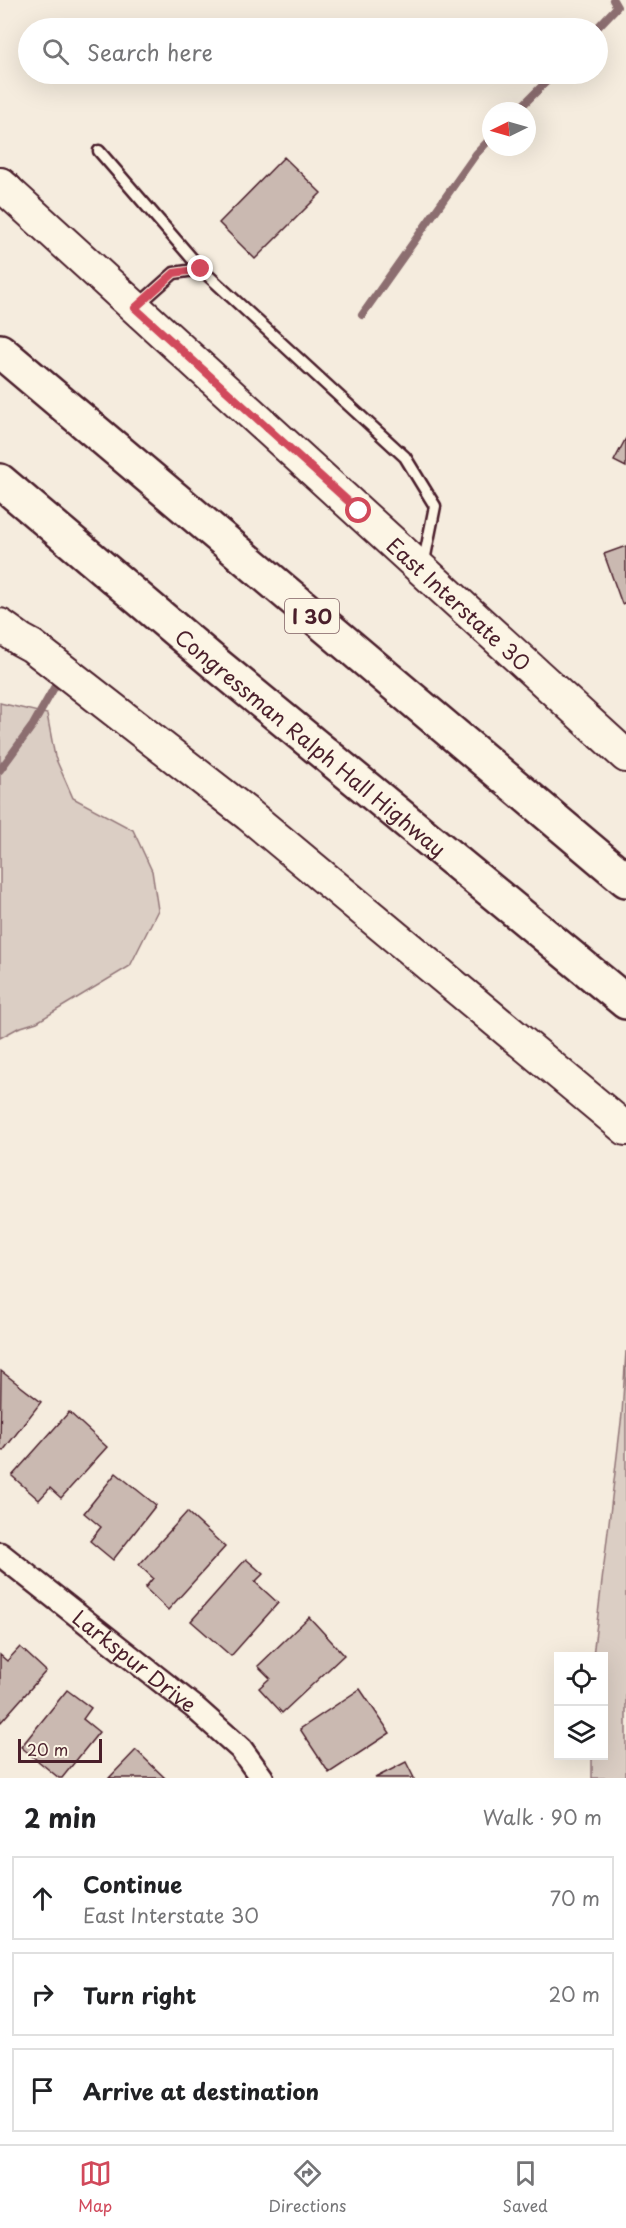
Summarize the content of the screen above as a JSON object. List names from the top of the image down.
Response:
{
  "streets": {
    "highway": ["I 30", "Congressman Ralph Hall Highway"],
    "main road": ["East Interstate 30"],
    "street": ["Larkspur Drive"]
  },
  "scale_bar": "20 m",
  "north": "left",
  "page": {
    "search": "Search here",
    "scale": "20 m",
    "heading": ["2 min", "Walk · 90 m"],
    "list": [
      ["Continue", "East Interstate 30", "70 m"],
      ["Turn right", "20 m"],
      "Arrive at destination"
    ],
    "nav": ["Map", "Directions", "Saved"]
  }
}
